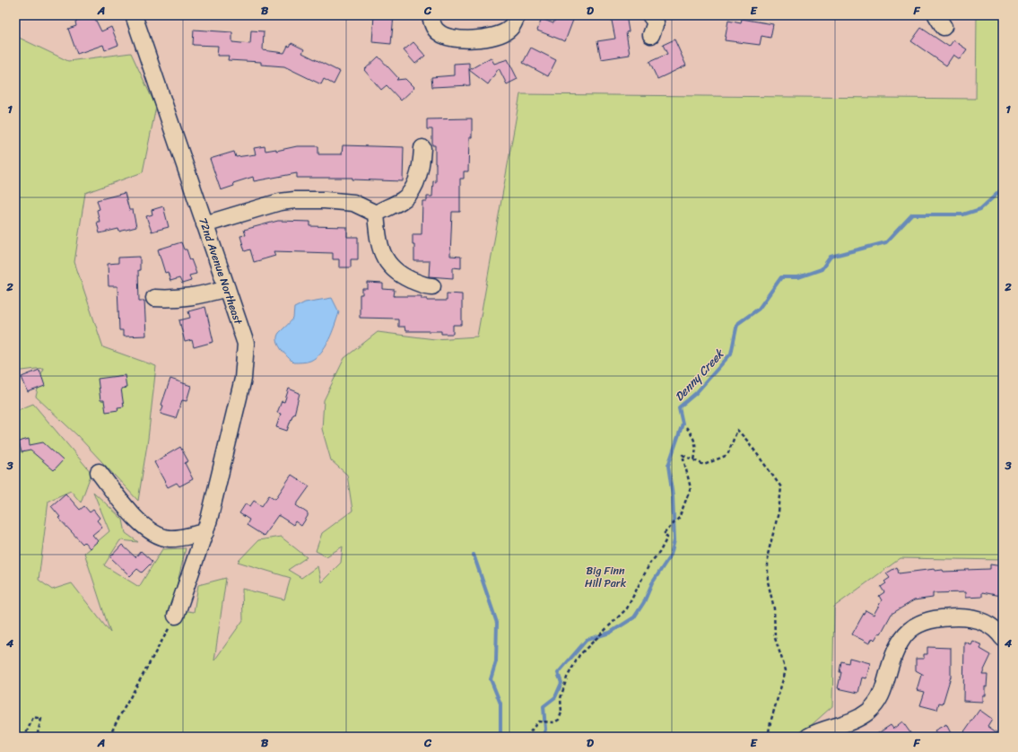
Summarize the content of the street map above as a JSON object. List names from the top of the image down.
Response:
{
  "streets": {
    "street": ["72nd Avenue Northeast"]
  },
  "water": ["Denny Creek"],
  "parks": ["Big Finn Hill Park"],
  "grid": {
    "columns": [
      "A",
      "B",
      "C",
      "D",
      "E",
      "F"
    ],
    "rows": [
      "1",
      "2",
      "3",
      "4"
    ]
  }
}
